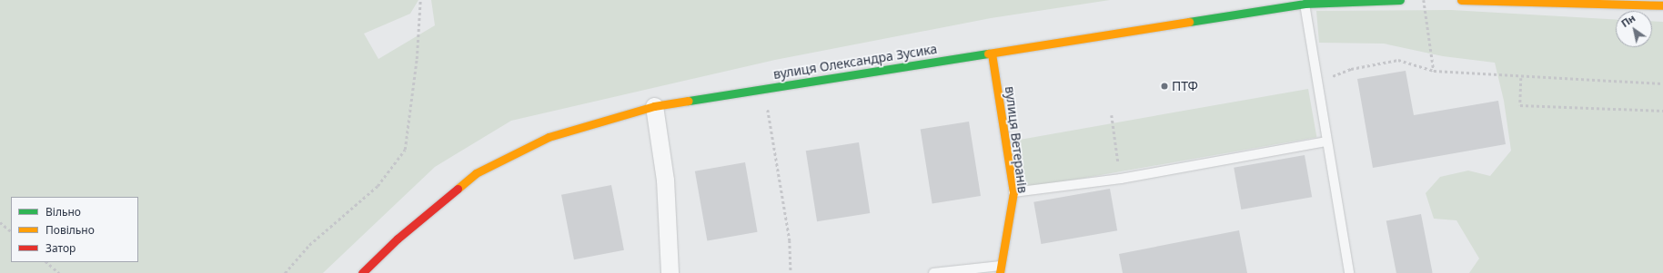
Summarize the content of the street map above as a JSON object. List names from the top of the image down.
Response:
{
  "streets": {
    "main road": ["вулиця Олександра Зусика", "вулиця Ветеранів"]
  },
  "crossings": [
    ["вулиця Олександра Зусика", "вулиця Ветеранів"]
  ],
  "places": ["ПТФ"],
  "legend": ["Вільно", "Повільно", "Затор"],
  "north": "top left"
}
